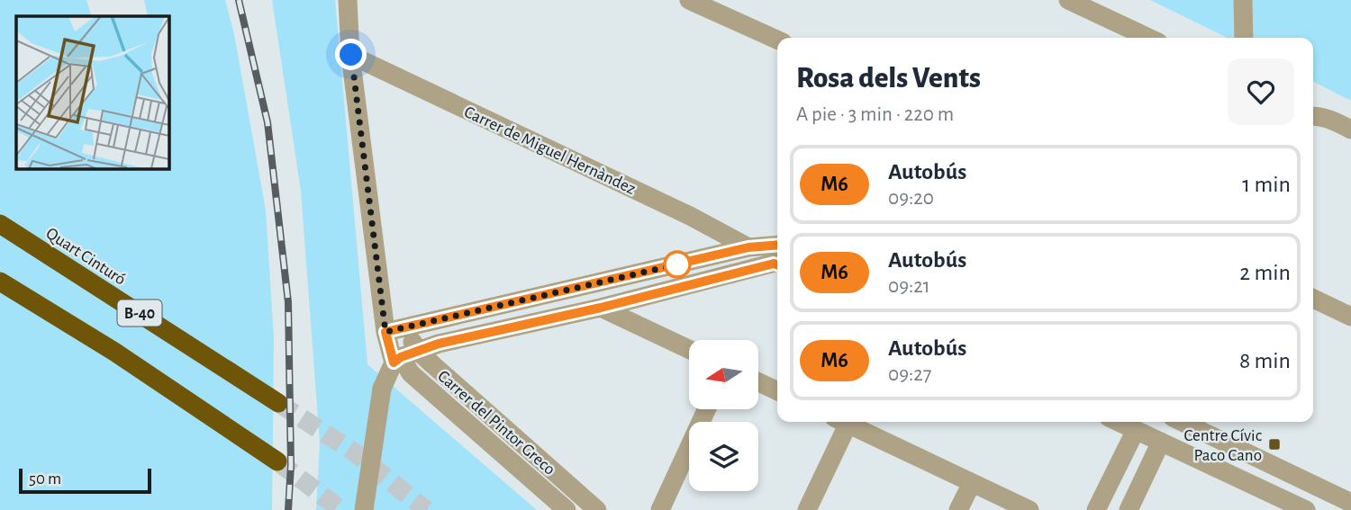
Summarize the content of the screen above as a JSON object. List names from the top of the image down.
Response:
{
  "streets": {
    "highway": ["Quart Cinturó", "B-40"],
    "street": ["Carrer de Miguel Hernàndez", "Carrer del Pintor Greco"]
  },
  "places": {
    "transit": ["Centre Cívic Paco Cano"]
  },
  "lines": ["bus line M6"],
  "scale_bar": "50 m",
  "north": "left",
  "page": {
    "heading": ["Rosa dels Vents", "A pie · 3 min · 220 m"],
    "list": [
      {
        "mark": "M6",
        "name": "Autobús",
        "note": "09:20",
        "value": "1 min"
      },
      {
        "mark": "M6",
        "name": "Autobús",
        "note": "09:21",
        "value": "2 min"
      },
      {
        "mark": "M6",
        "name": "Autobús",
        "note": "09:27",
        "value": "8 min"
      }
    ],
    "scale": "50 m"
  }
}
